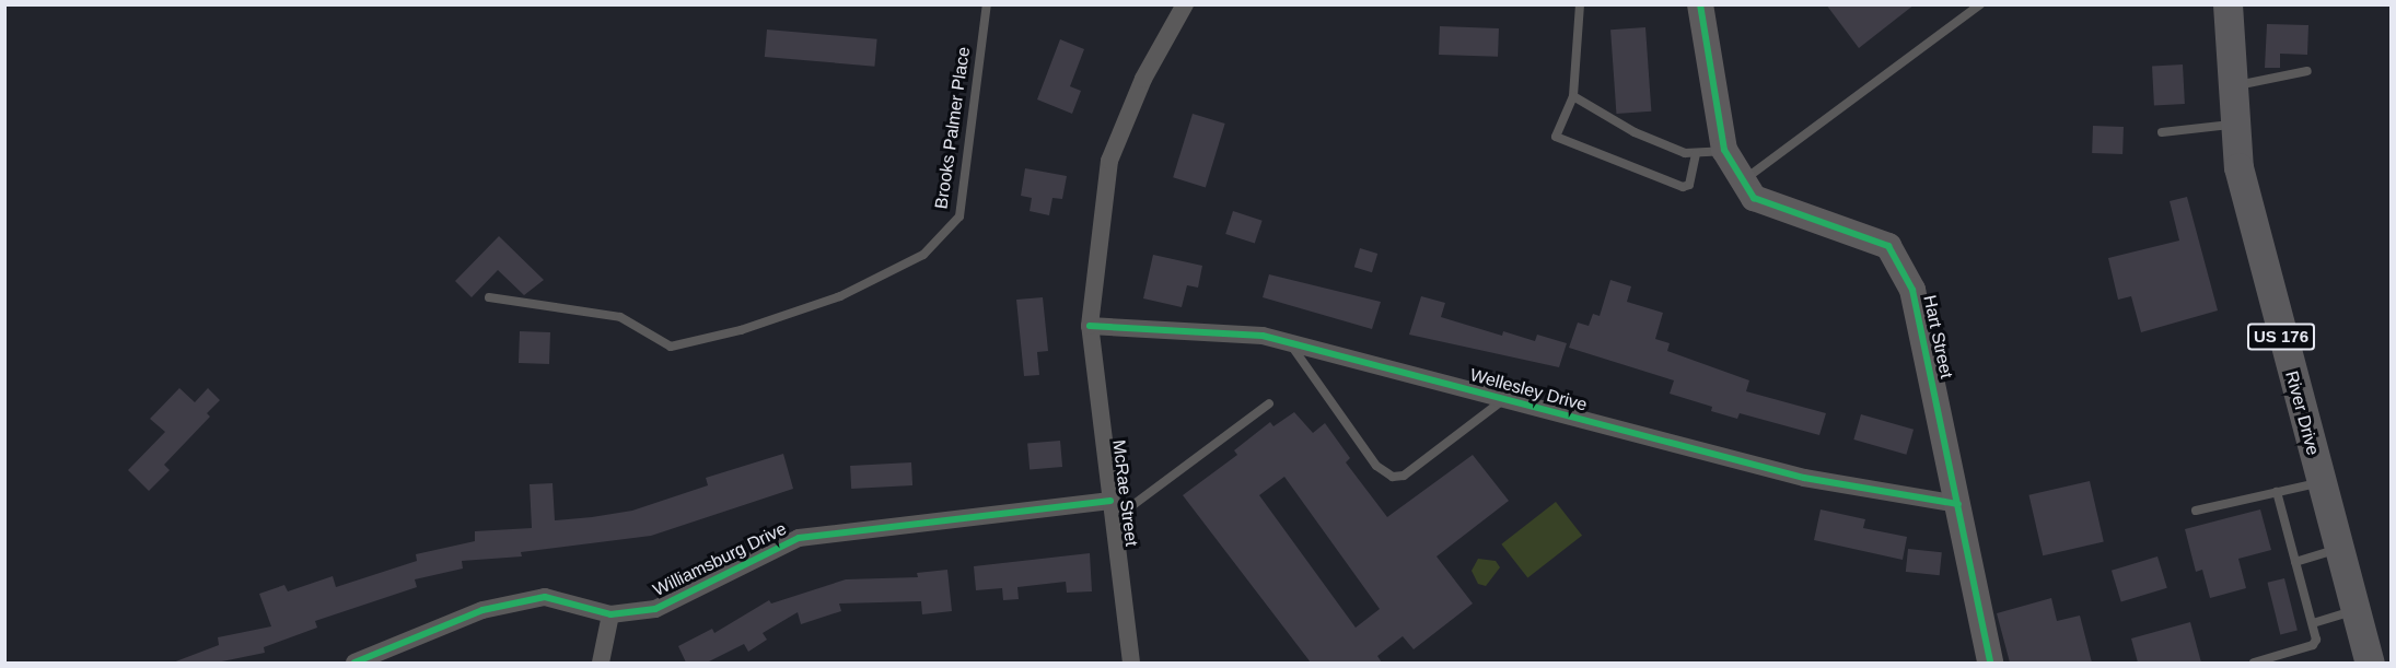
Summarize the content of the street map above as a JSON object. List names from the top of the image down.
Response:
{
  "streets": {
    "main road": ["US 176", "River Drive"],
    "street": [
      "Hart Street",
      "Wellesley Drive",
      "McRae Street",
      "Williamsburg Drive"
    ],
    "lane": ["Brooks Palmer Place"]
  },
  "crossings": [
    ["Hart Street", "Wellesley Drive"],
    ["Wellesley Drive", "McRae Street"],
    ["McRae Street", "Williamsburg Drive"]
  ]
}
